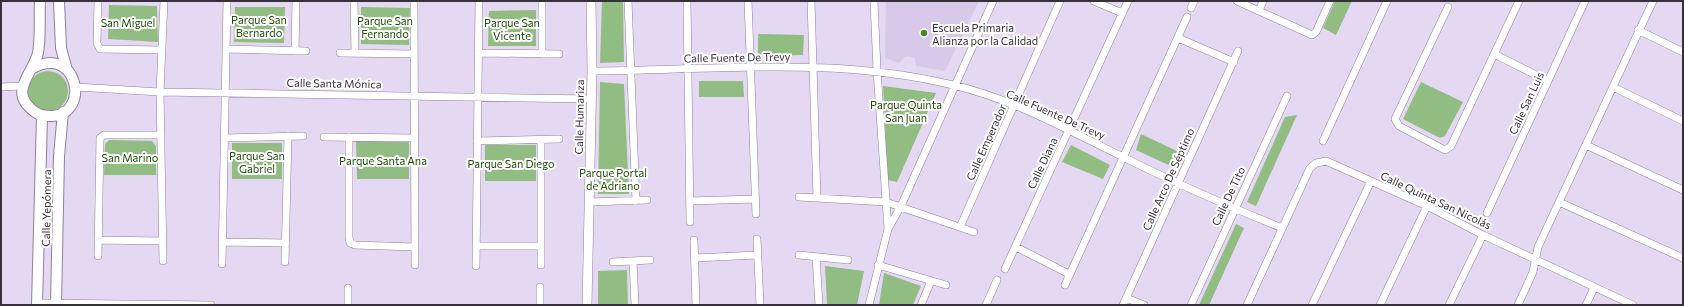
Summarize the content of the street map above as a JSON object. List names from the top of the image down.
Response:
{
  "streets": {
    "main road": ["Calle Yepómera"],
    "street": [
      "Calle Fuente De Trevy",
      "Calle Santa Mónica",
      "Calle San Luis",
      "Calle Humariza",
      "Calle Emperador",
      "Calle Diana",
      "Calle Arco De Séptimo",
      "Calle De Tito",
      "Calle Quinta San Nicolás"
    ]
  },
  "crossings": [
    ["Calle Fuente De Trevy", "Calle Humariza"],
    ["Calle Fuente De Trevy", "Calle Emperador"],
    ["Calle Fuente De Trevy", "Calle Diana"],
    ["Calle Fuente De Trevy", "Calle Arco De Séptimo"],
    ["Calle Fuente De Trevy", "Calle De Tito"],
    ["Calle Fuente De Trevy", "Calle Quinta San Nicolás"],
    ["Calle Santa Mónica", "Calle Humariza"],
    ["Calle Santa Mónica", "Calle Yepómera"]
  ],
  "parks": [
    "Parque San Bernardo",
    "Parque San Fernando",
    "San Miguel",
    "Parque San Vicente",
    "Parque Quinta San Juan",
    "Parque San Gabriel",
    "San Marino",
    "Parque Santa Ana",
    "Parque San Diego",
    "Parque Portal de Adriano"
  ],
  "places": ["Escuela Primaria Alianza por la Calidad"]
}
